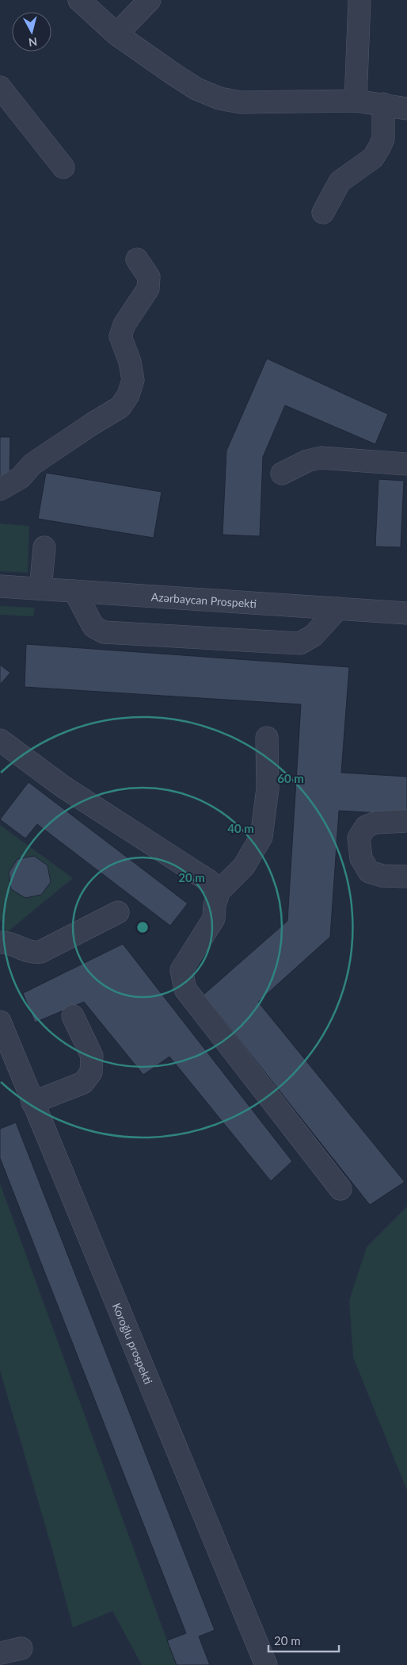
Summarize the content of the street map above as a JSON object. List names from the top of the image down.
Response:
{
  "streets": {
    "street": ["Azərbaycan Prospekti", "Koroğlu prospekti"]
  },
  "scale_bar": "20 m",
  "north": "bottom",
  "rings": ["60 m", "40 m", "20 m"]
}
